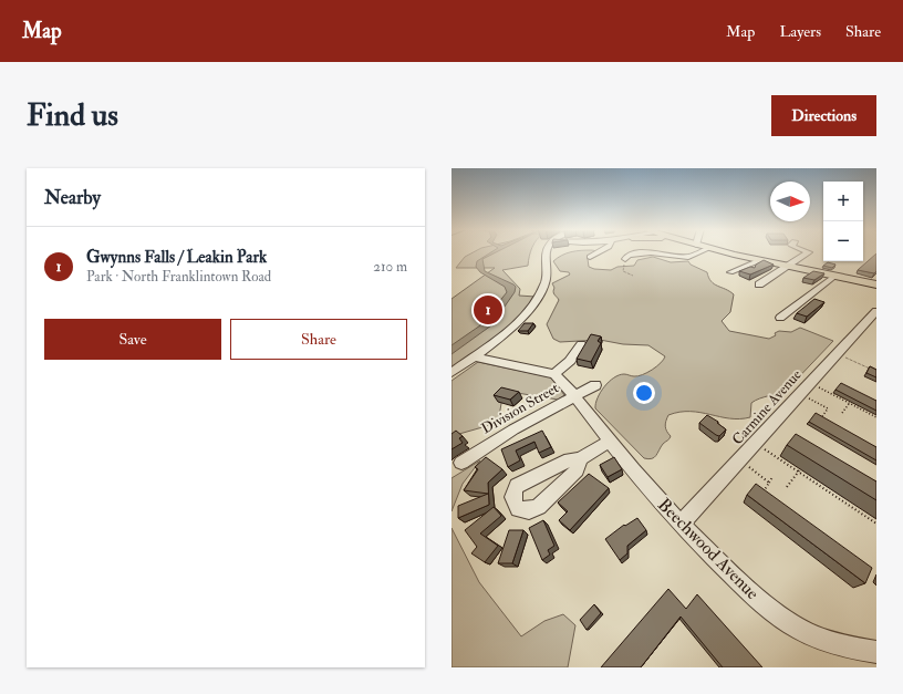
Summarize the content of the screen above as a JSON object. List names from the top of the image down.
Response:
{
  "streets": {
    "street": ["Carmine Avenue", "Division Street", "Beechwood Avenue"]
  },
  "crossings": [
    ["Carmine Avenue", "Beechwood Avenue"],
    ["Division Street", "Beechwood Avenue"]
  ],
  "north": "right",
  "page": {
    "header": "Map",
    "nav": ["Map", "Layers", "Share"],
    "buttons": [
      "Directions",
      ["Save", "Share"]
    ],
    "title": "Find us",
    "heading": "Nearby",
    "map_buttons": ["+", "−"],
    "list": [
      {
        "mark": "1",
        "name": "Gwynns Falls / Leakin Park",
        "note": "Park · North Franklintown Road",
        "value": "210 m"
      }
    ],
    "pins": "1"
  }
}
